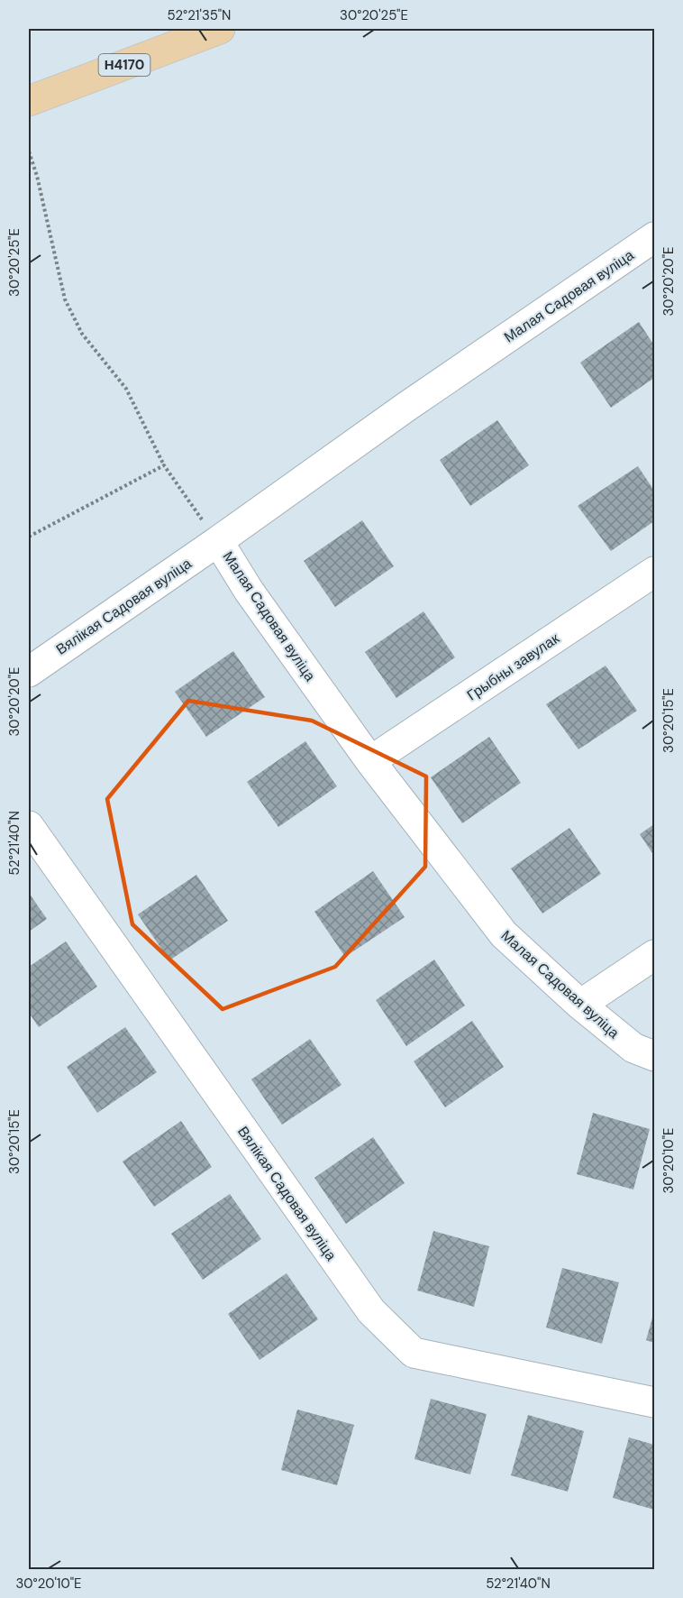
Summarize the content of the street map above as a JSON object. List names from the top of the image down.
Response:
{
  "streets": {
    "main road": ["Н4170"],
    "street": ["Малая Садовая вуліца", "Вялікая Садовая вуліца", "Грыбны завулак"]
  },
  "crossings": [
    ["Малая Садовая вуліца", "Вялікая Садовая вуліца"],
    ["Малая Садовая вуліца", "Грыбны завулак"]
  ],
  "coordinates": [
    "52°21'35\"N",
    "30°20'25\"E",
    "30°20'20\"E",
    "30°20'15\"E",
    "52°21'40\"N",
    "30°20'10\"E"
  ]
}
